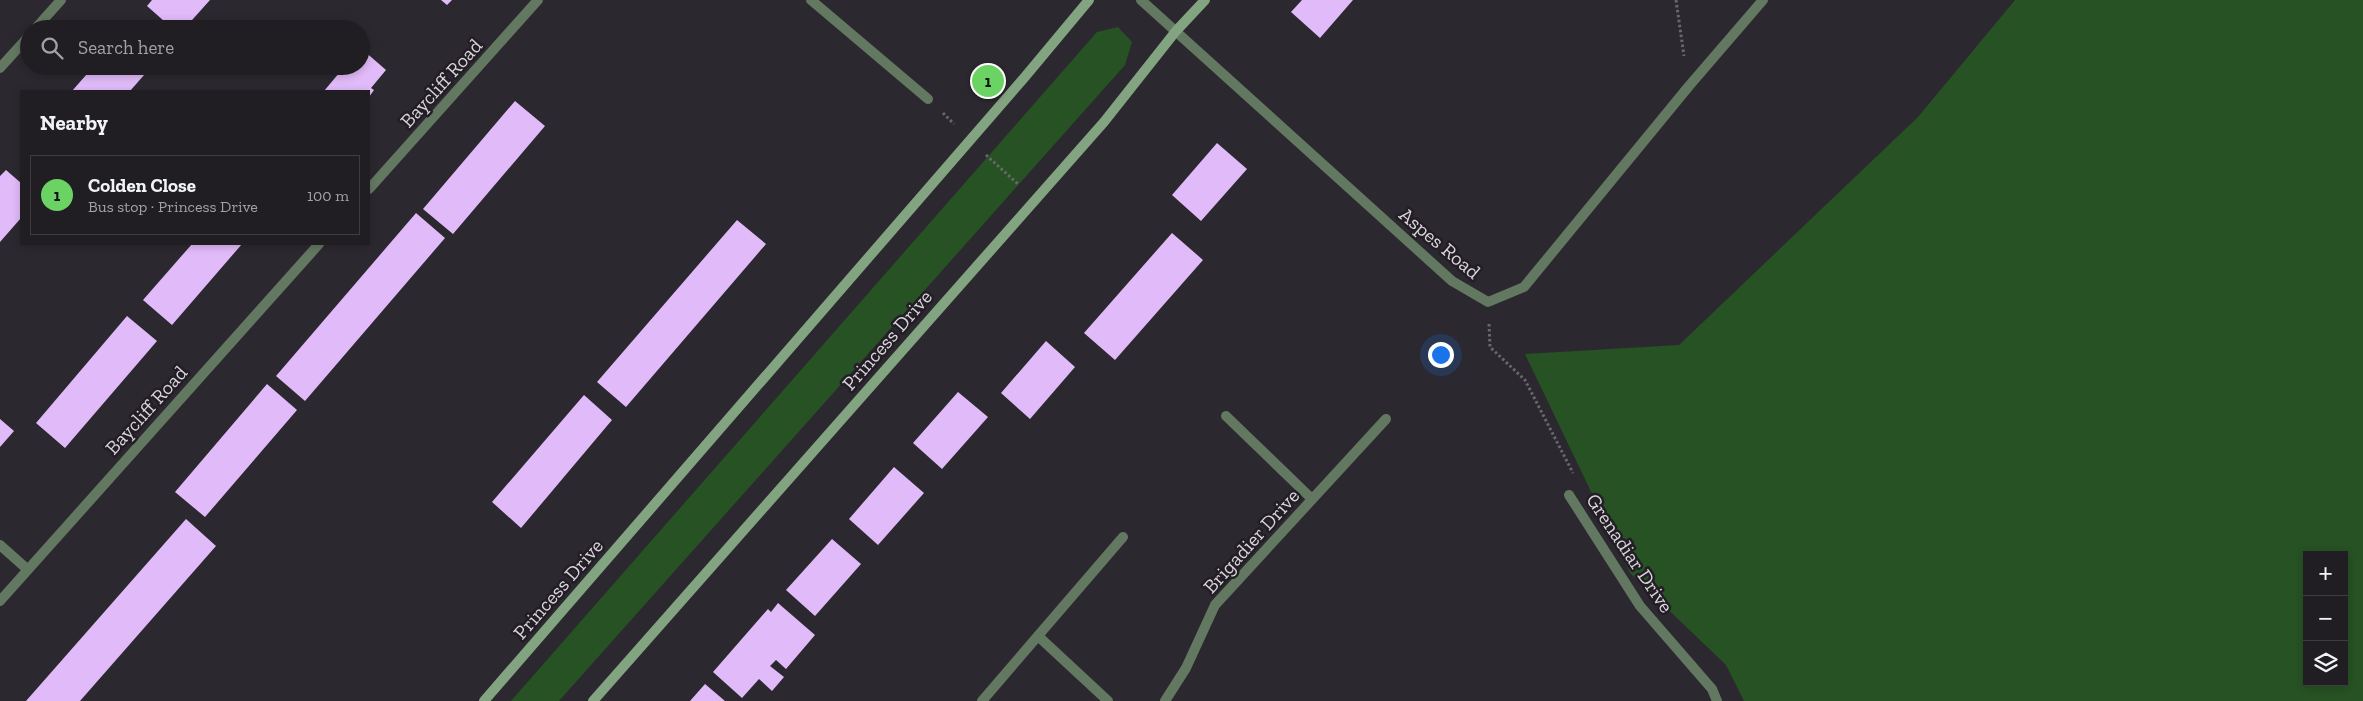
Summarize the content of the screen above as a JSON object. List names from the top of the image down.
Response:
{
  "streets": {
    "street": [
      "Baycliff Road",
      "Aspes Road",
      "Princess Drive",
      "Brigadier Drive",
      "Grenadiar Drive"
    ]
  },
  "crossings": [
    ["Aspes Road", "Princess Drive"]
  ],
  "page": {
    "search": "Search here",
    "pins": "1",
    "heading": "Nearby",
    "list": [
      {
        "mark": "1",
        "name": "Colden Close",
        "note": "Bus stop · Princess Drive",
        "value": "100 m"
      }
    ],
    "map_buttons": ["+", "−"]
  }
}
